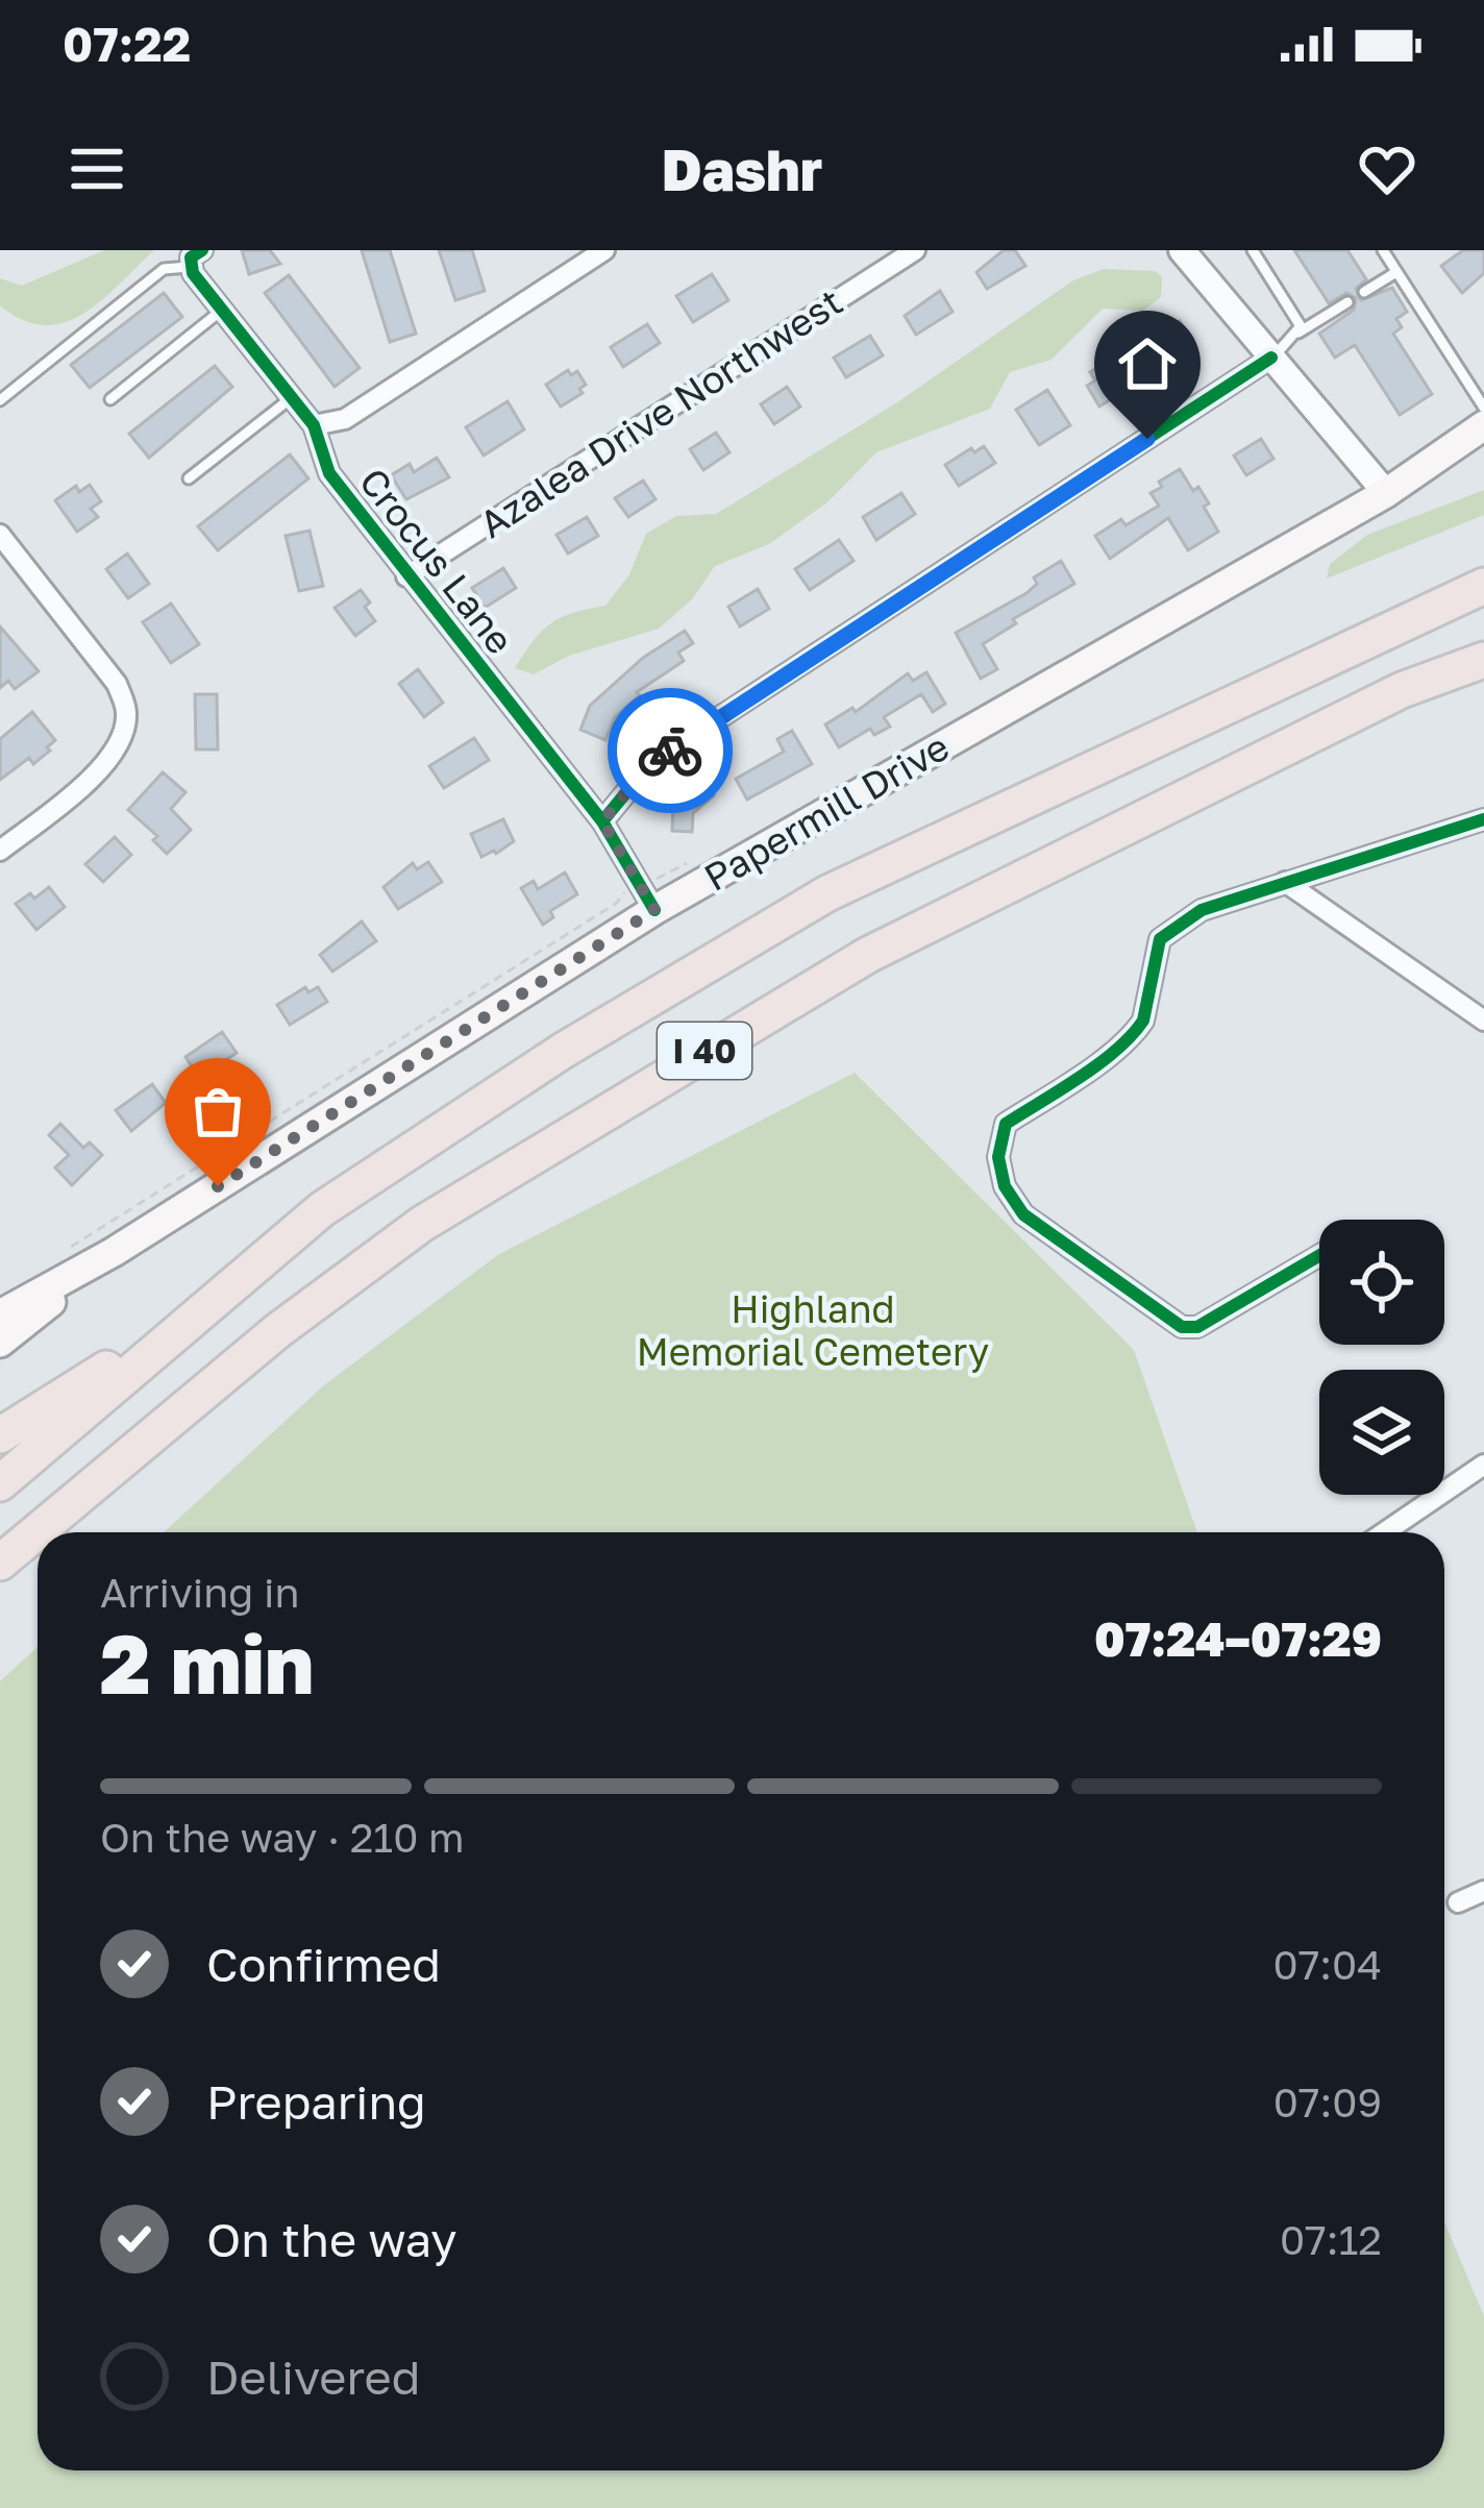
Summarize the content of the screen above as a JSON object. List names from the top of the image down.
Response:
{
  "streets": {
    "highway": ["I 40"],
    "main road": ["Papermill Drive"],
    "street": ["Azalea Drive Northwest", "Crocus Lane"]
  },
  "crossings": [
    ["Azalea Drive Northwest", "Crocus Lane"],
    ["Crocus Lane", "Papermill Drive"]
  ],
  "parks": ["Highland Memorial Cemetery"],
  "page": {
    "status": "07:22",
    "header": "Dashr",
    "heading": ["2 min", "Arriving in", "07:24–07:29"],
    "bar": "On the way · 210 m",
    "list": [
      ["Confirmed", "07:04"],
      ["Preparing", "07:09"],
      ["On the way", "07:12"],
      "Delivered"
    ]
  }
}
